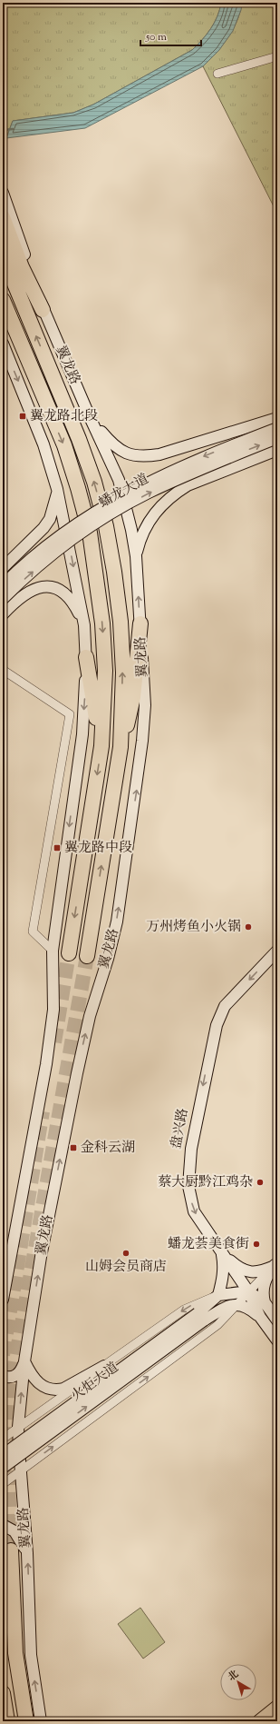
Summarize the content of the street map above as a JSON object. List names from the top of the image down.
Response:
{
  "streets": {
    "highway": ["翼龙路"],
    "main road": ["蟠龙大道", "盘兴路", "火炬大道"]
  },
  "one_way": ["盘兴路"],
  "places": {
    "transit": ["翼龙路北段", "翼龙路中段", "金科云湖"],
    "other": [
      "万州烤鱼小火锅",
      "蔡大厨黔江鸡杂",
      "蟠龙荟美食街",
      "山姆会员商店"
    ]
  },
  "scale_bar": "50 m",
  "north": "top left"
}
